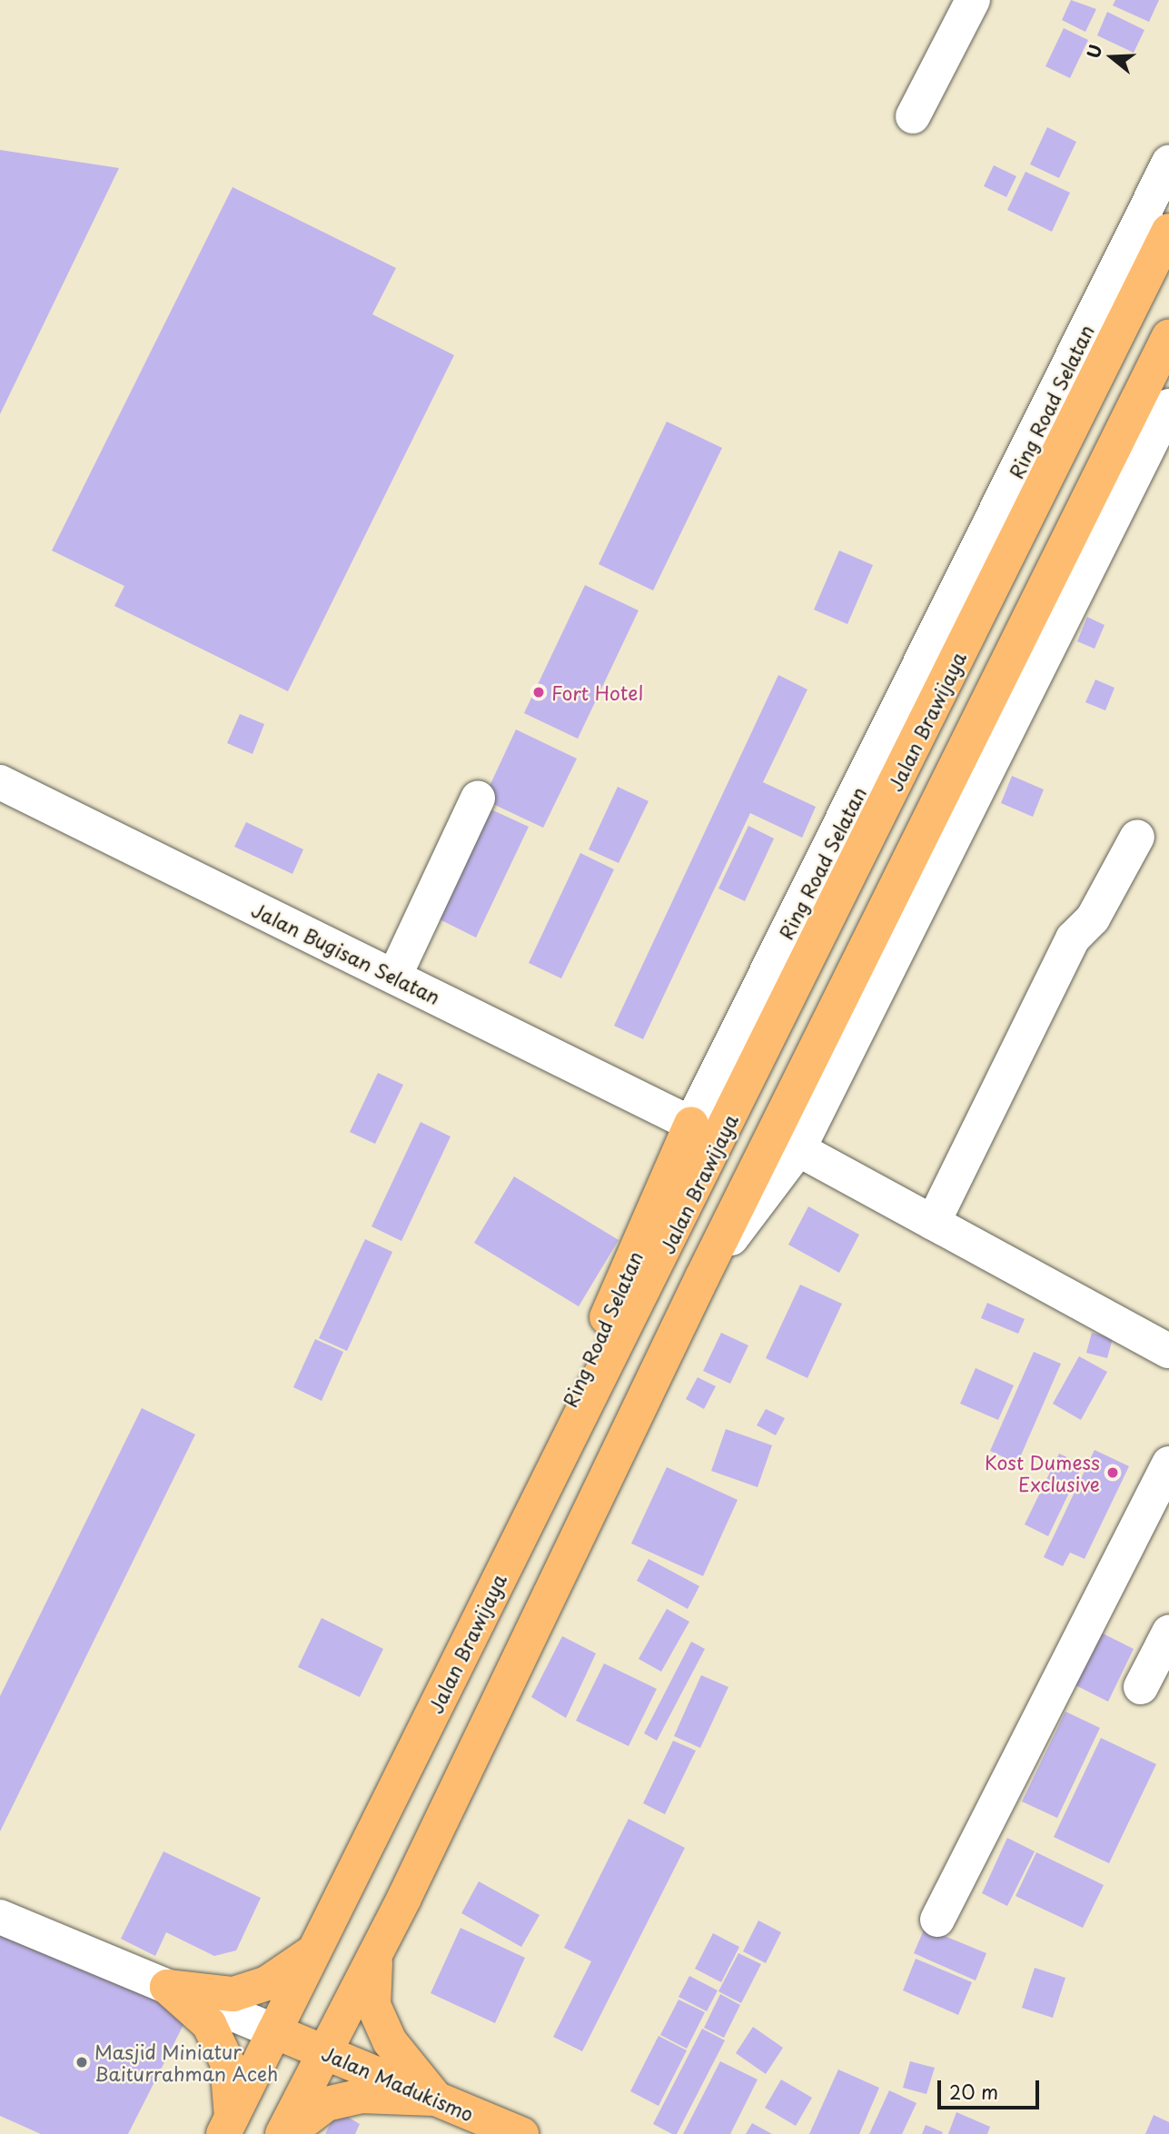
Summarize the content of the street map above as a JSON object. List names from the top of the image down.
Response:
{
  "streets": {
    "main road": ["Ring Road Selatan", "Jalan Brawijaya", "Jalan Madukismo"],
    "street": ["Jalan Bugisan Selatan"]
  },
  "crossings": [
    ["Ring Road Selatan", "Jalan Brawijaya"],
    ["Ring Road Selatan", "Jalan Bugisan Selatan"],
    ["Jalan Brawijaya", "Jalan Madukismo"]
  ],
  "places": ["Fort Hotel", "Kost Dumess Exclusive", "Masjid Miniatur Baiturrahman Aceh"],
  "scale_bar": "20 m",
  "north": "left"
}
